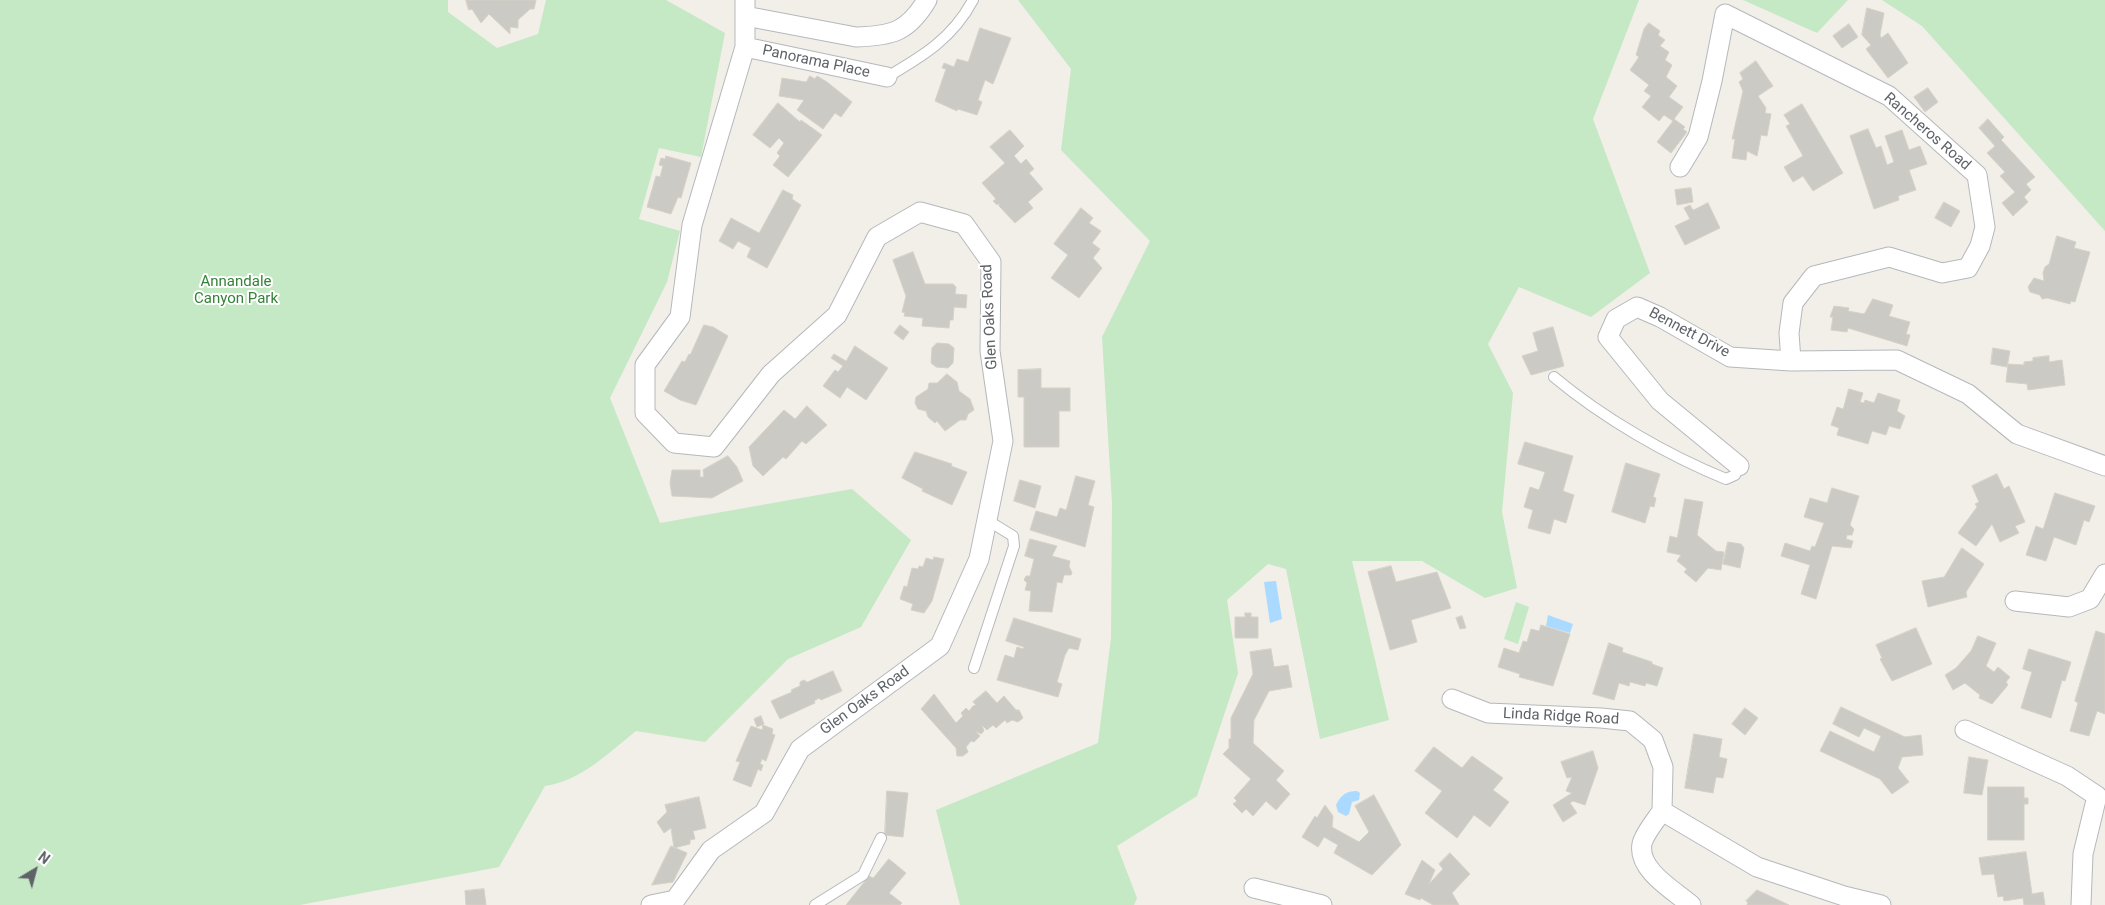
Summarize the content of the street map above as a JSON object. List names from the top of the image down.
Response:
{
  "streets": {
    "street": [
      "Panorama Place",
      "Rancheros Road",
      "Glen Oaks Road",
      "Bennett Drive",
      "Linda Ridge Road"
    ]
  },
  "crossings": [
    ["Panorama Place", "Glen Oaks Road"],
    ["Rancheros Road", "Bennett Drive"]
  ],
  "parks": ["Annandale Canyon Park"],
  "north": "top right"
}
